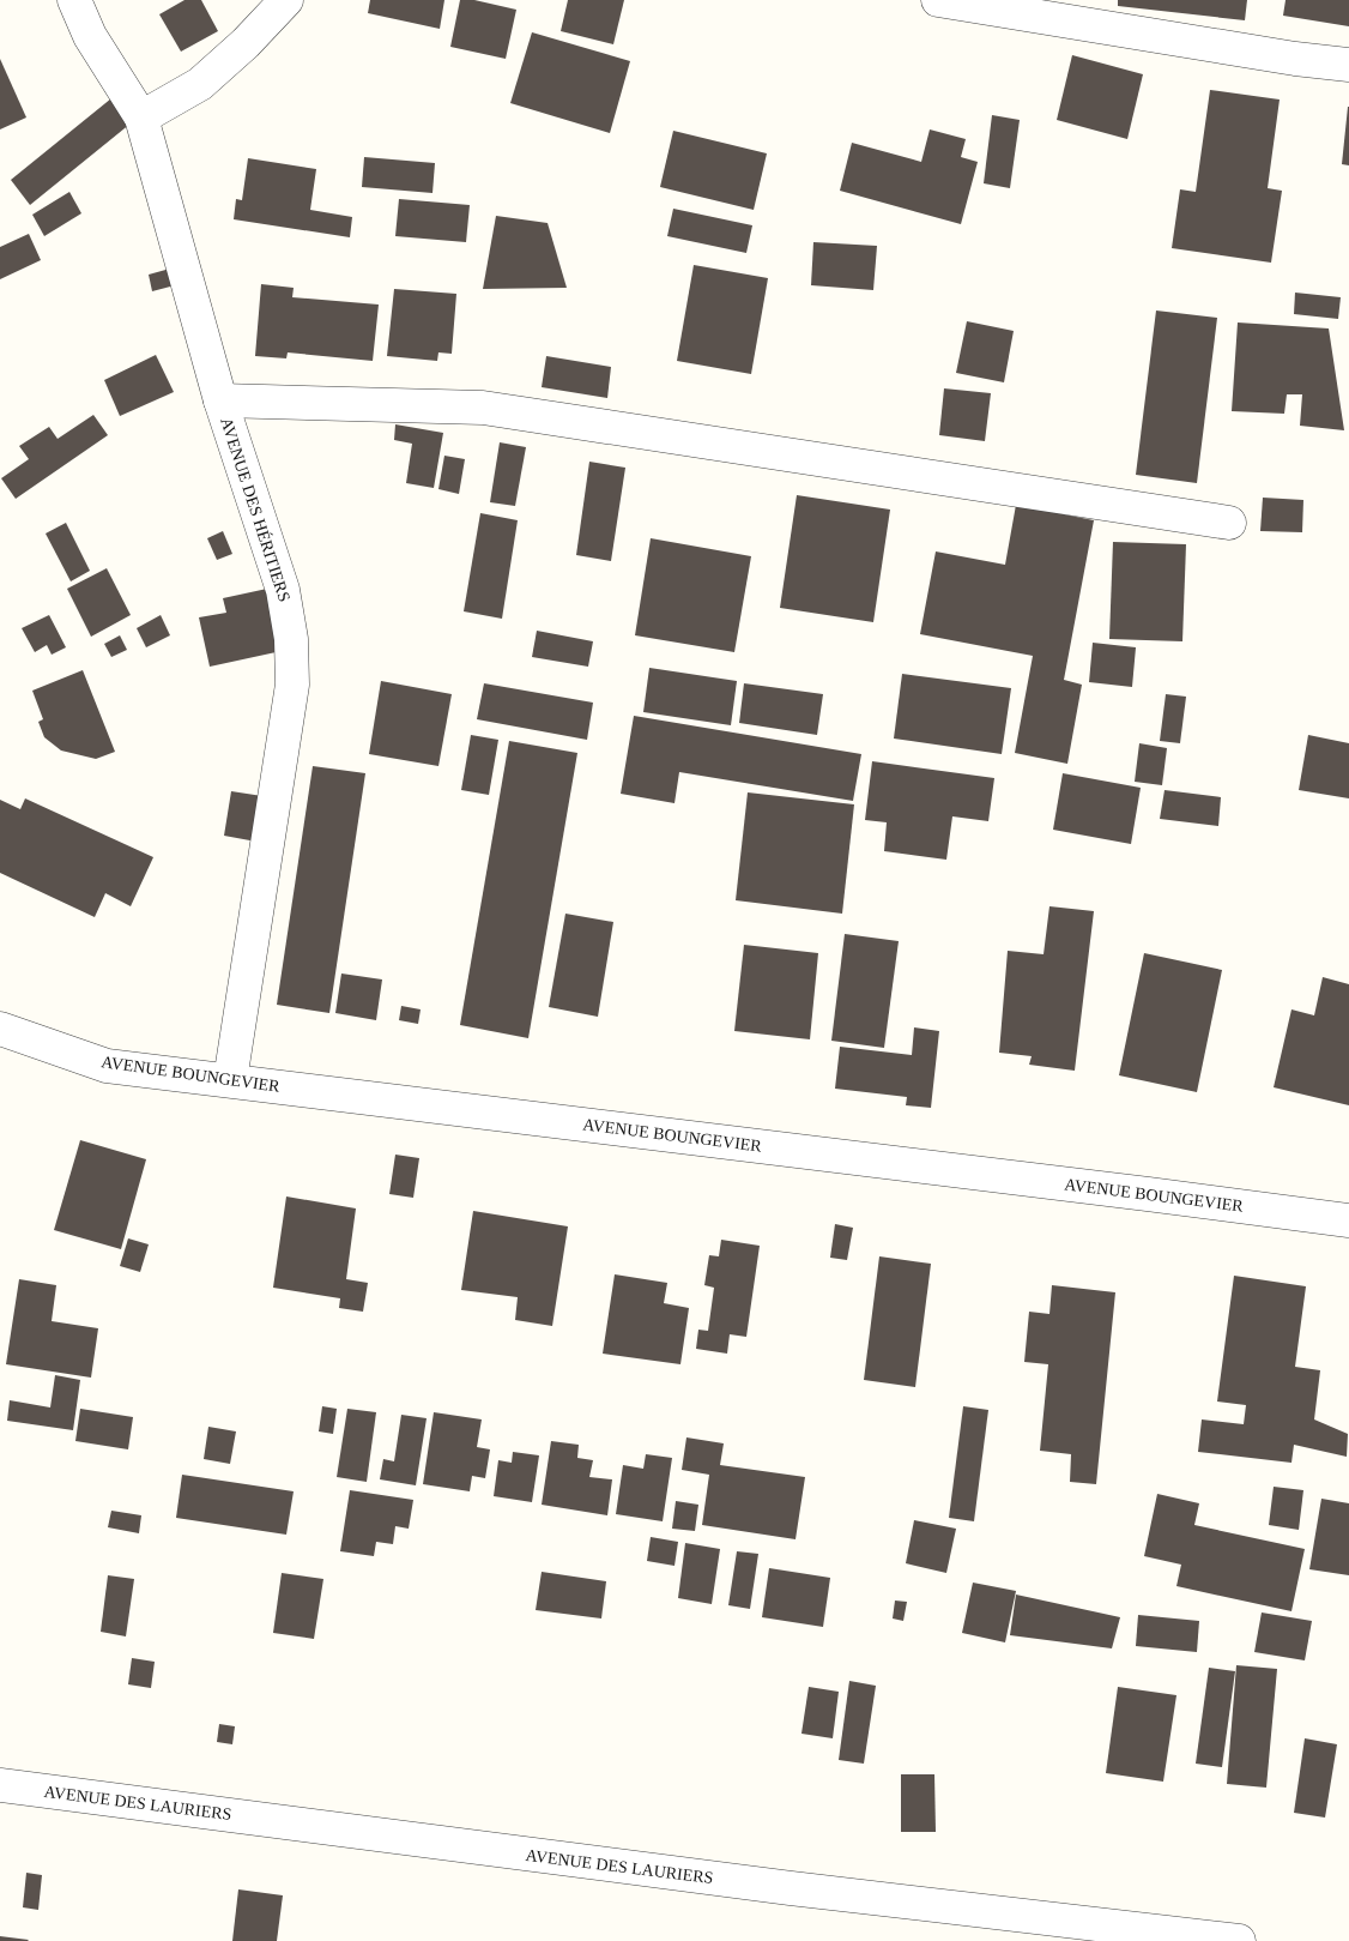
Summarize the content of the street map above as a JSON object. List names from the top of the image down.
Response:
{
  "streets": {
    "street": ["AVENUE DES HÉRITIERS", "AVENUE BOUNGEVIER", "AVENUE DES LAURIERS"]
  },
  "crossings": [
    ["AVENUE DES HÉRITIERS", "AVENUE BOUNGEVIER"]
  ]
}
